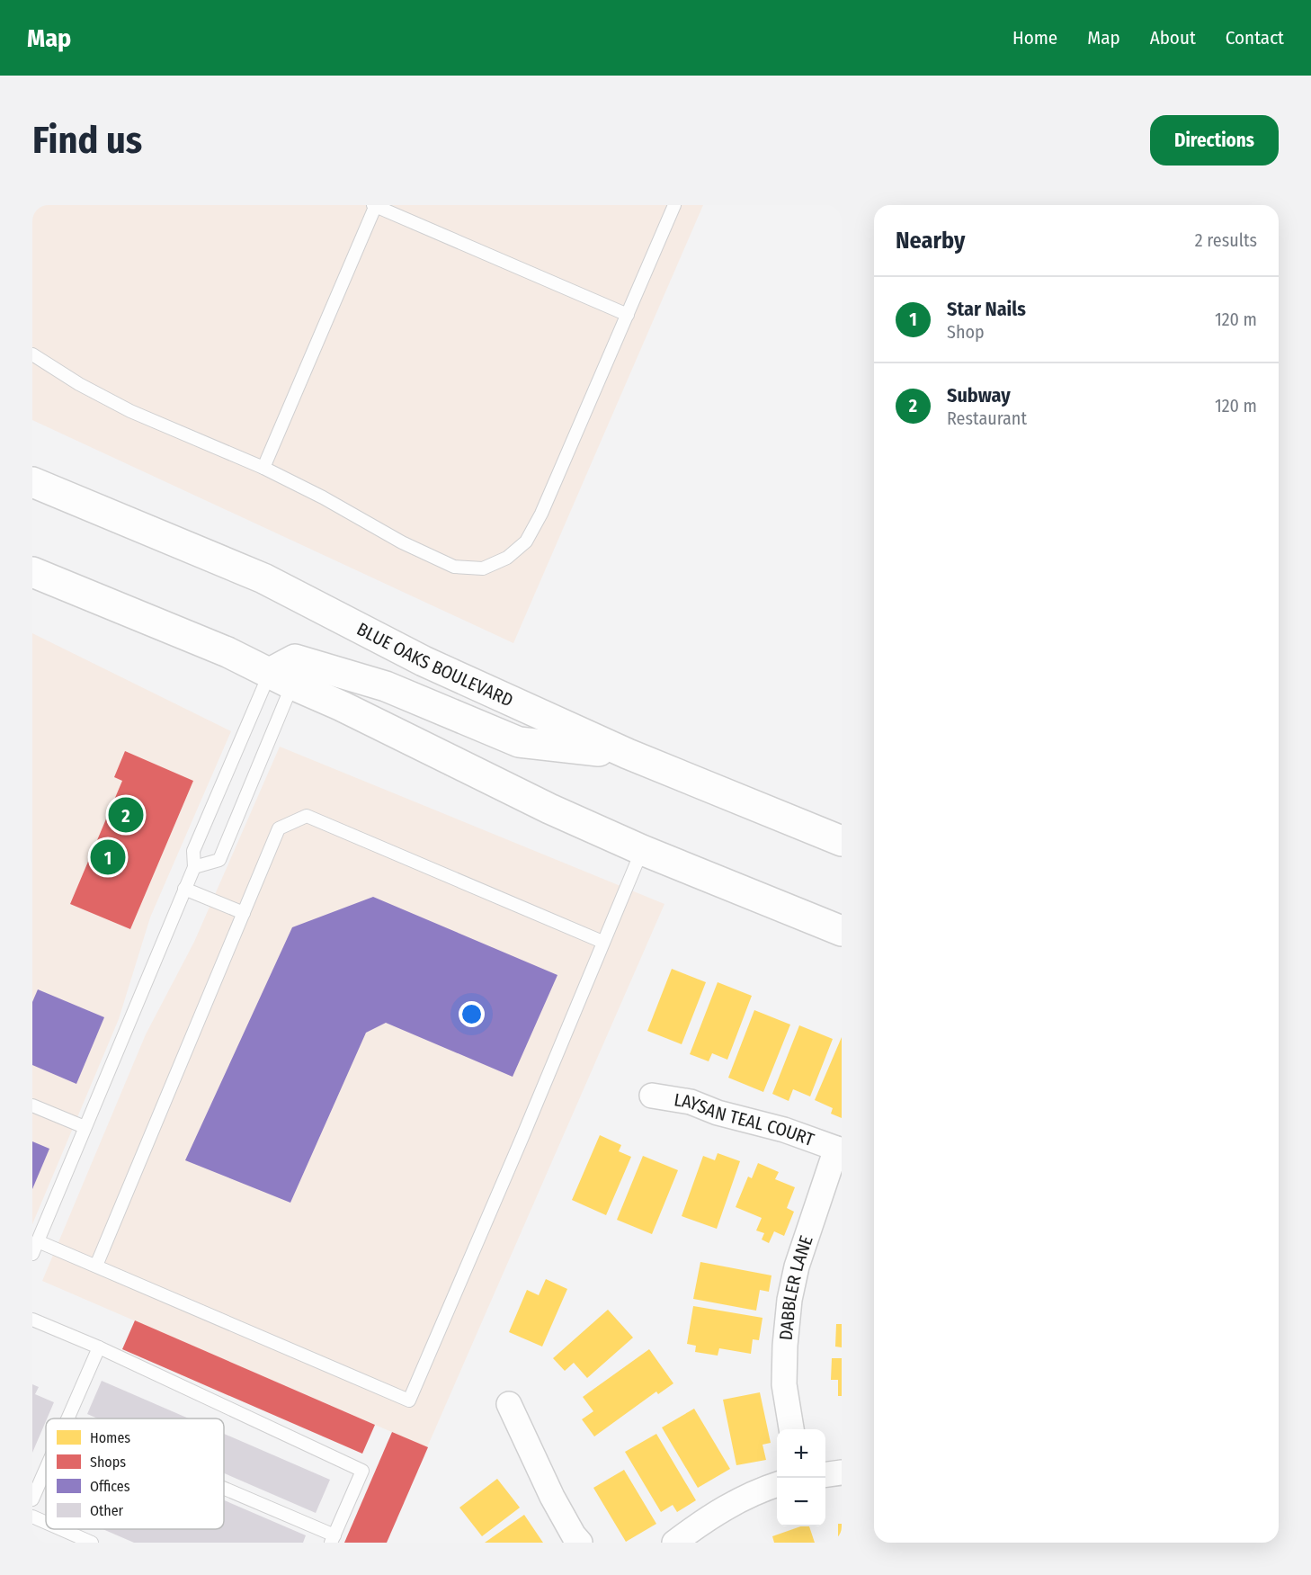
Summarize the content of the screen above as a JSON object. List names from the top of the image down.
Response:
{
  "streets": {
    "main road": ["BLUE OAKS BOULEVARD"],
    "street": ["LAYSAN TEAL COURT", "DABBLER LANE"]
  },
  "crossings": [
    ["LAYSAN TEAL COURT", "DABBLER LANE"]
  ],
  "legend": [
    "Homes",
    "Shops",
    "Offices",
    "Other"
  ],
  "page": {
    "header": "Map",
    "nav": [
      "Home",
      "Map",
      "About",
      "Contact"
    ],
    "buttons": "Directions",
    "title": "Find us",
    "heading": ["Nearby", "2 results"],
    "list": [
      {
        "mark": "1",
        "name": "Star Nails",
        "note": "Shop",
        "value": "120 m"
      },
      {
        "mark": "2",
        "name": "Subway",
        "note": "Restaurant",
        "value": "120 m"
      }
    ],
    "pins": ["2", "1"],
    "map_buttons": ["+", "−"]
  }
}
